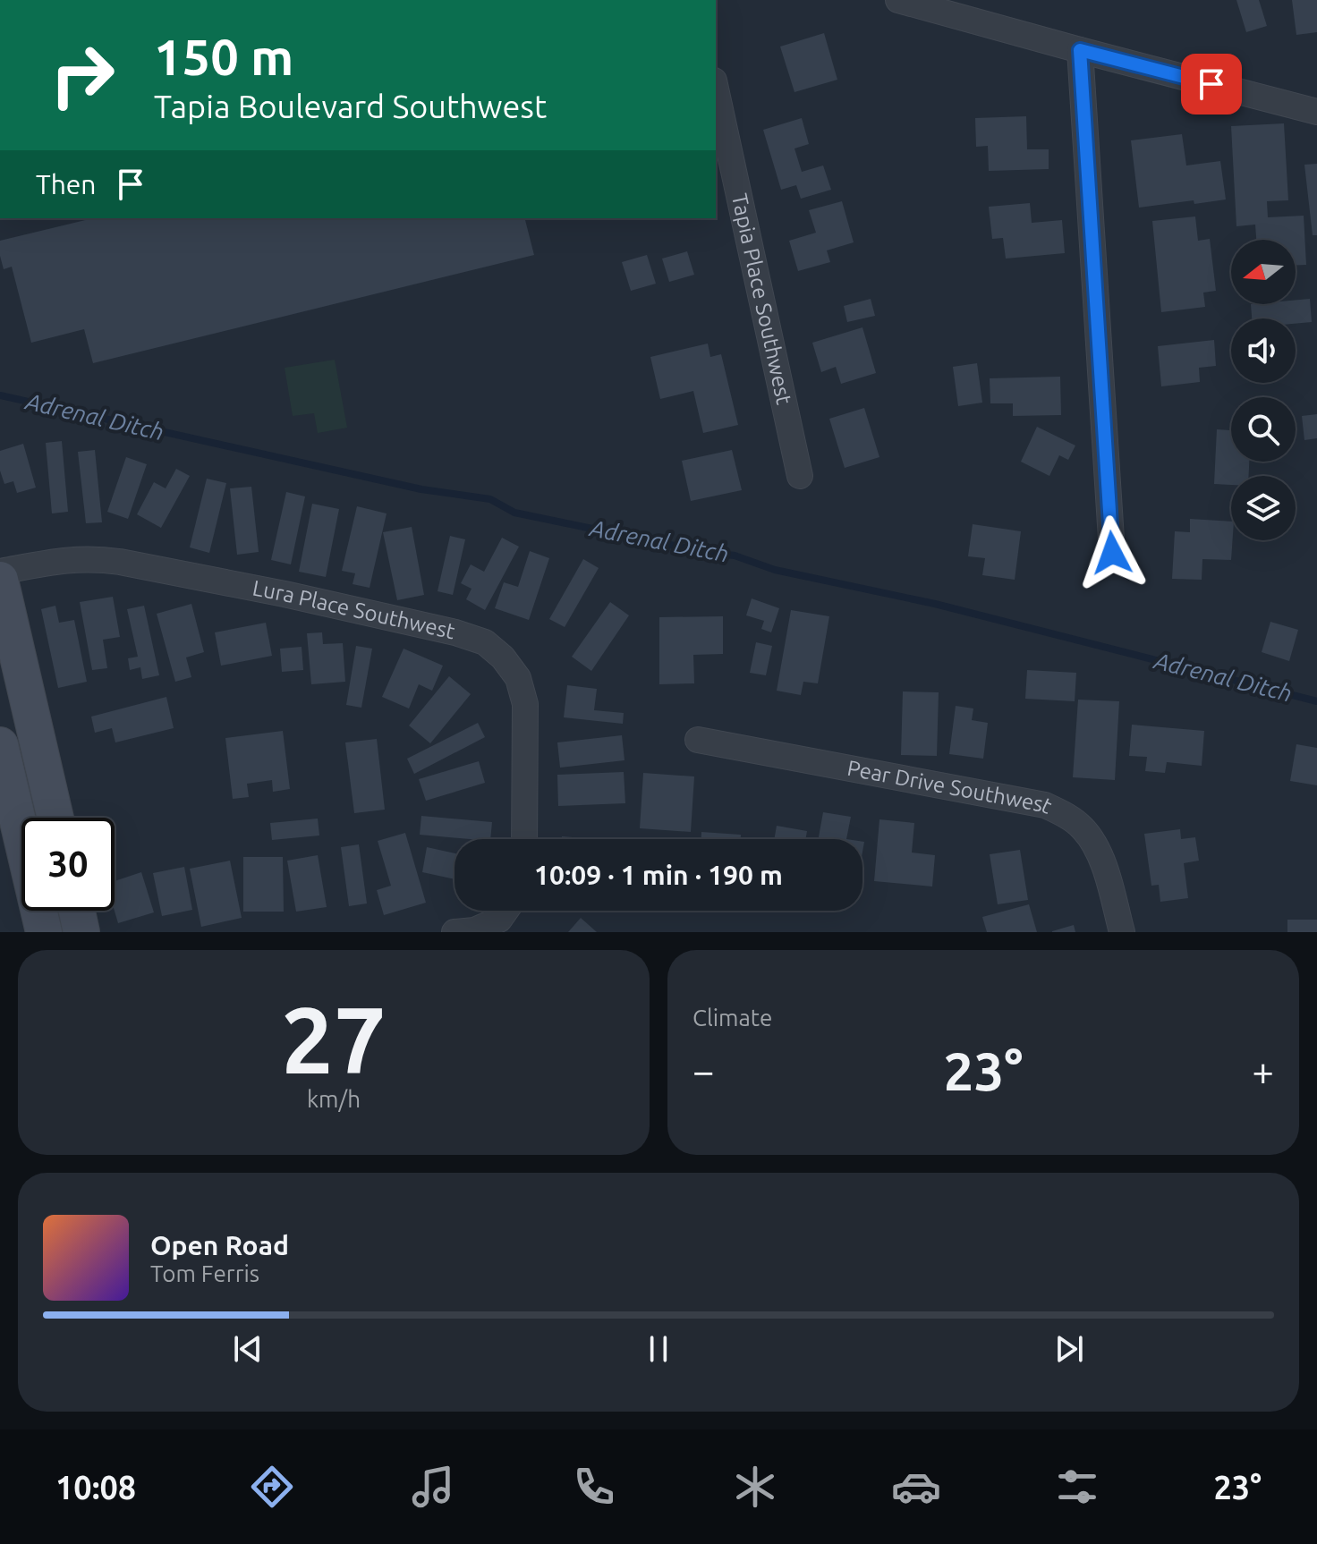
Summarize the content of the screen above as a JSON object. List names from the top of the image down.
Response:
{
  "streets": {
    "street": ["Tapia Place Southwest", "Lura Place Southwest", "Pear Drive Southwest"]
  },
  "water": ["Adrenal Ditch"],
  "north": "left",
  "page": {
    "turn": ["150 m", "Tapia Boulevard Southwest"],
    "then": "Then",
    "limit": "30",
    "trip": "10:09 · 1 min · 190 m",
    "tile": [
      ["27", "km/h"],
      "Climate"
    ],
    "heat": ["−", "23°", "+"],
    "song": ["Open Road", "Tom Ferris"],
    "tabs": ["10:08", "23°"]
  }
}
